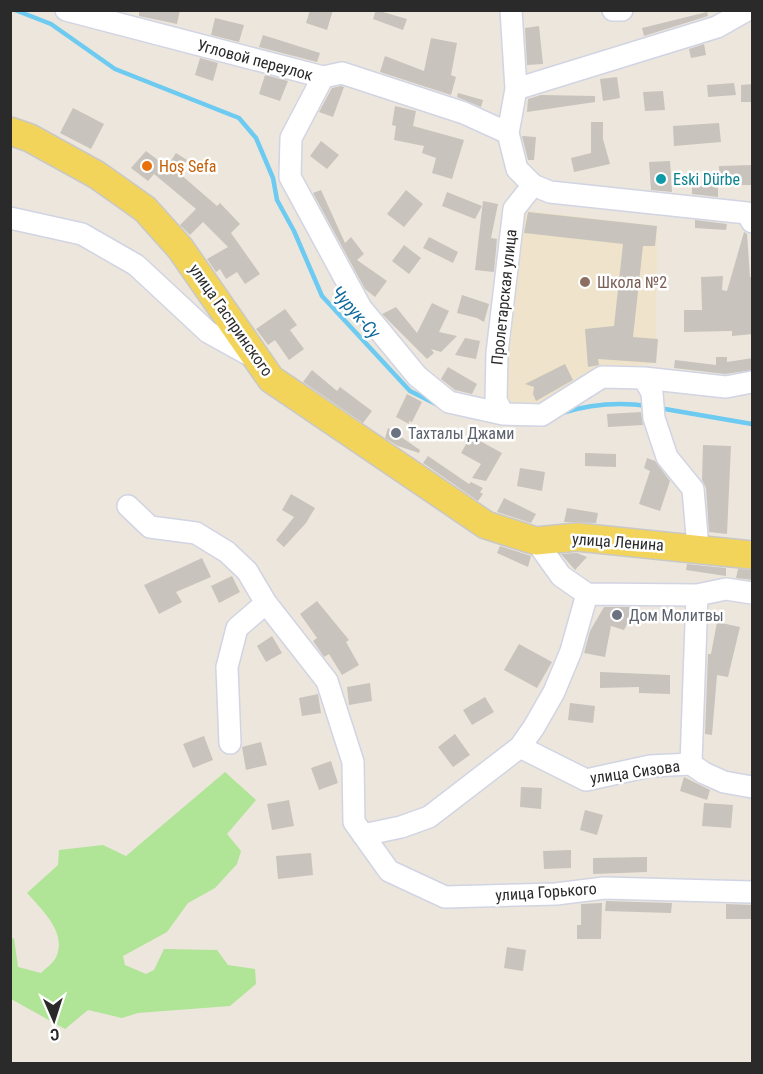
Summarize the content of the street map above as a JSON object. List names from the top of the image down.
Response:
{
  "streets": {
    "main road": ["улица Гаспринского", "улица Ленина"],
    "street": [
      "Угловой переулок",
      "Пролетарская улица",
      "улица Сизова",
      "улица Горького"
    ]
  },
  "crossings": [
    ["улица Гаспринского", "улица Ленина"]
  ],
  "water": ["Чурук-Су"],
  "places": [
    "Hoş Sefa",
    "Eski Dürbe",
    "Школа №2",
    "Тахталы Джами",
    "Дом Молитвы"
  ],
  "north": "bottom"
}
